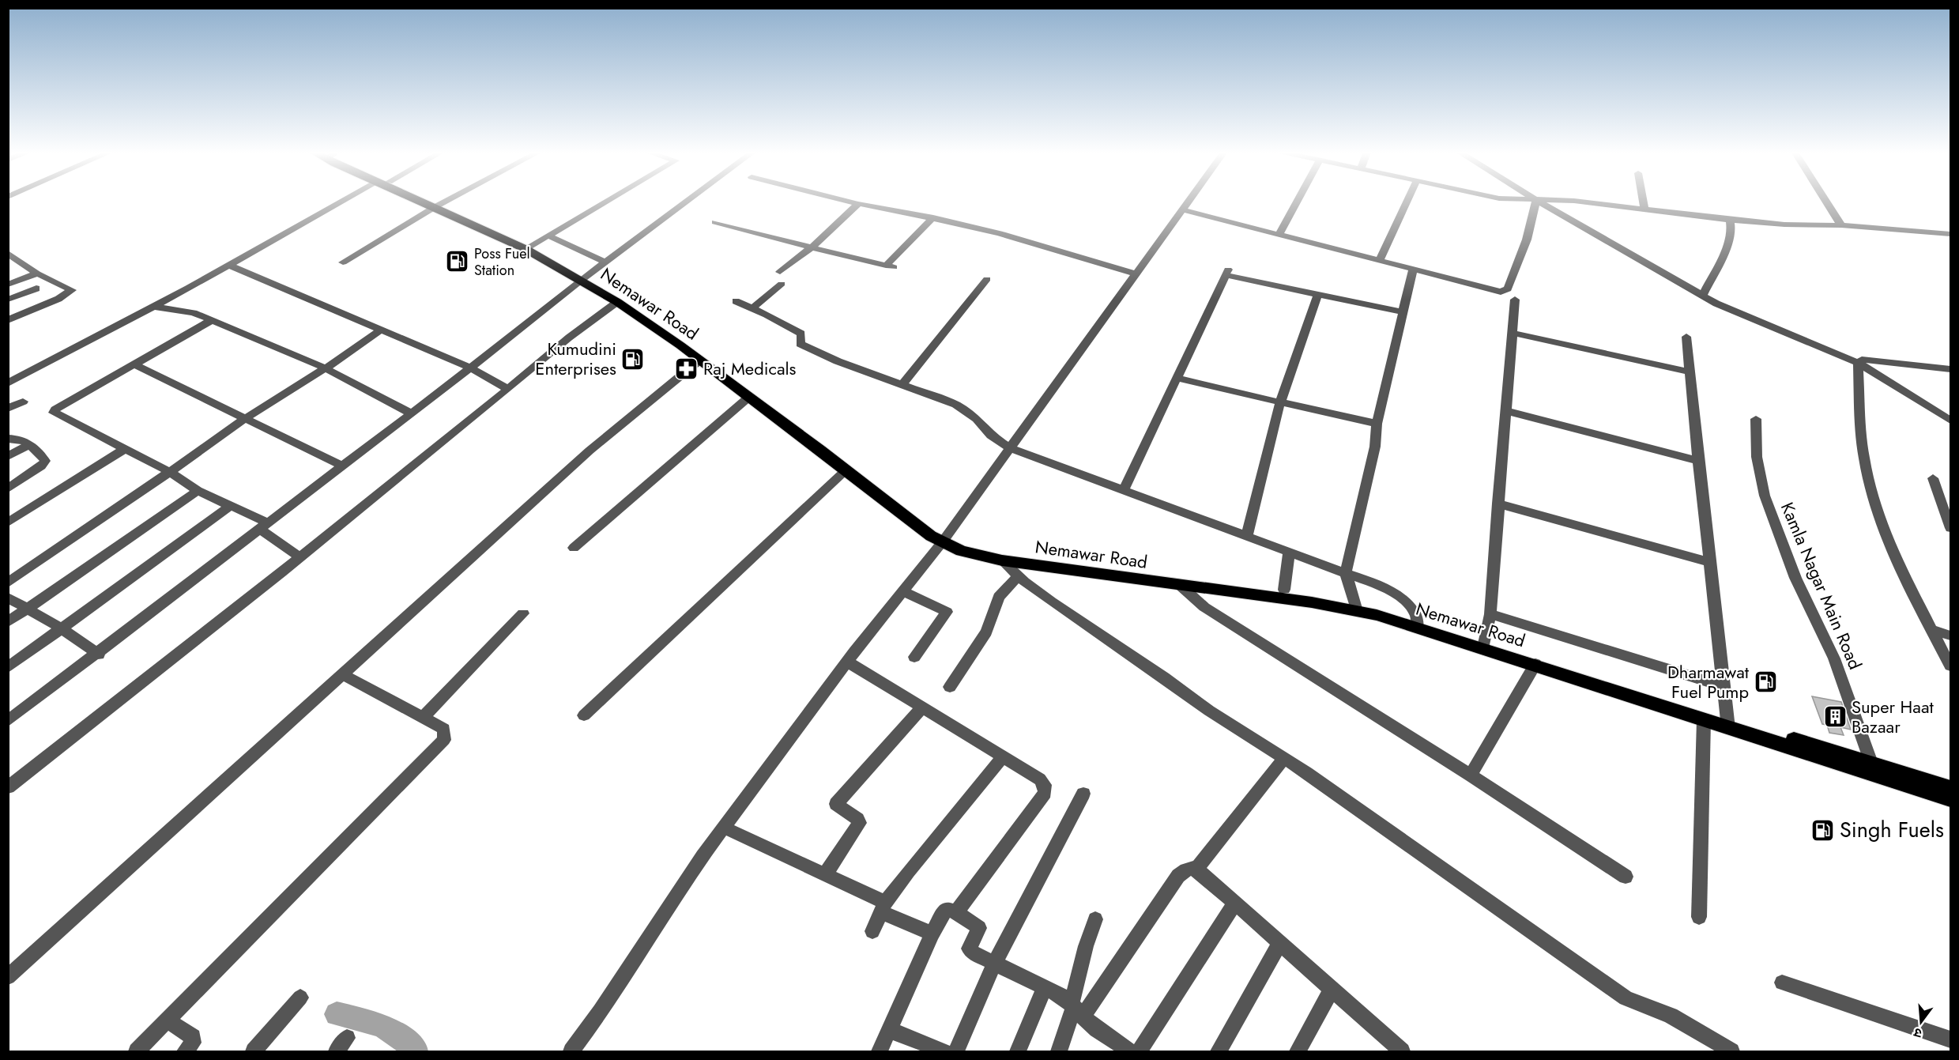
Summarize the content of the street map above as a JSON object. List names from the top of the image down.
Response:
{
  "streets": {
    "highway": ["Nemawar Road"],
    "street": ["Kamla Nagar Main Road"]
  },
  "crossings": [
    ["Nemawar Road", "Kamla Nagar Main Road"]
  ],
  "places": {
    "fuel station": [
      "Poss Fuel Station",
      "Kumudini Enterprises",
      "Dharmawat Fuel Pump",
      "Singh Fuels"
    ],
    "pharmacy": ["Raj Medicals"],
    "building": ["Super Haat Bazaar"]
  },
  "north": "bottom"
}
